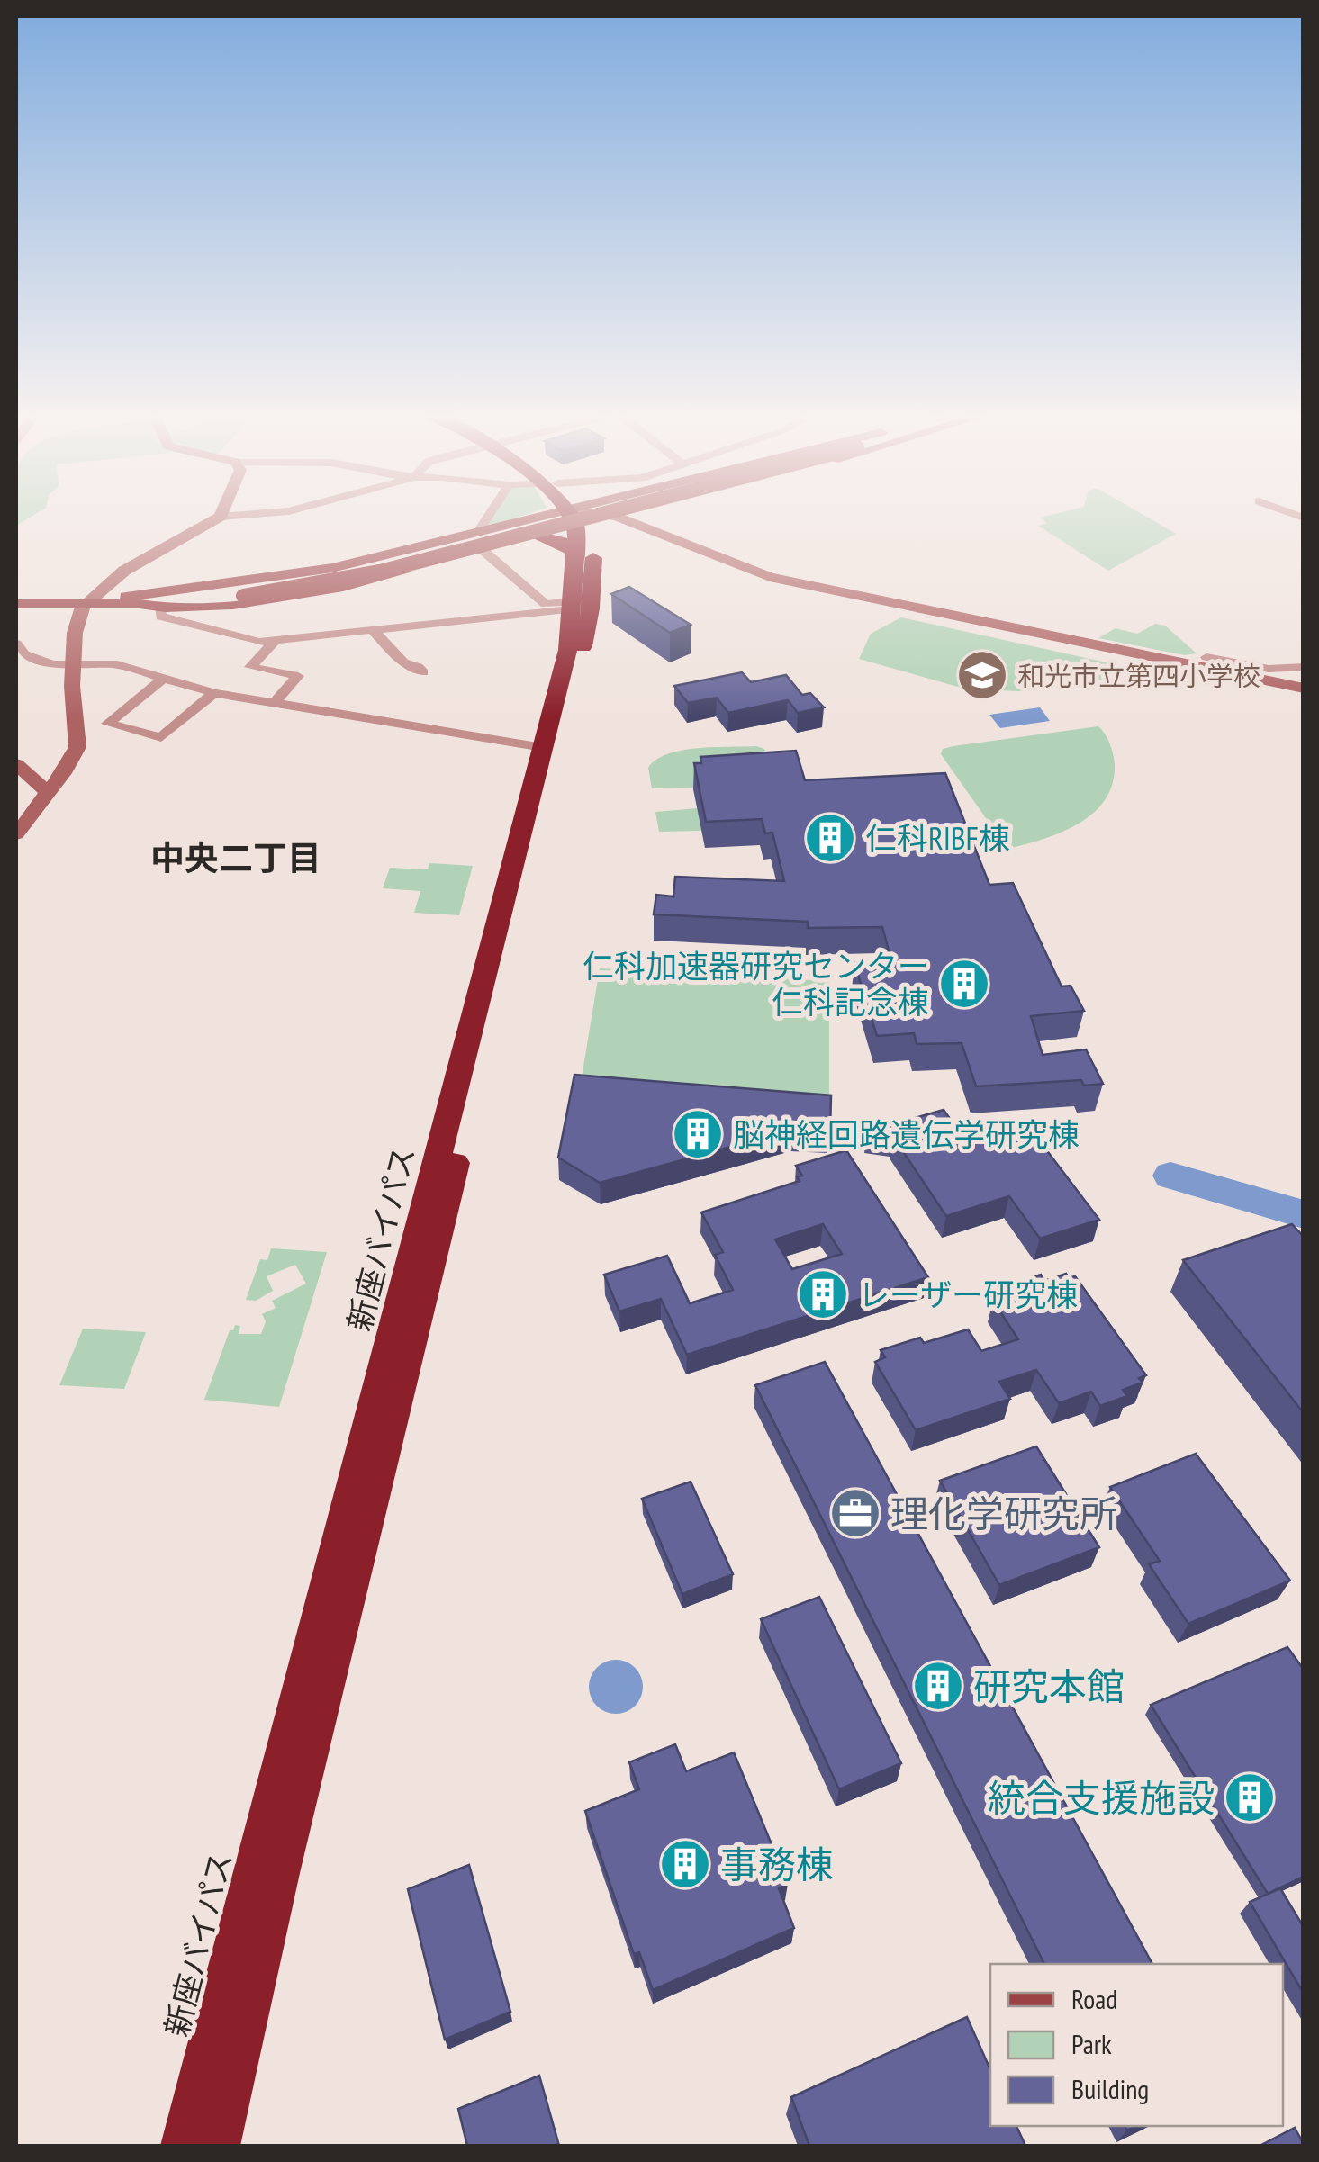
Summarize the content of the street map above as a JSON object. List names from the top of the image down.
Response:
{
  "streets": {
    "highway": ["新座バイパス"]
  },
  "districts": ["中央二丁目"],
  "places": {
    "school or university": ["和光市立第四小学校"],
    "building": [
      "仁科RIBF棟",
      "仁科加速器研究センター 仁科記念棟",
      "脳神経回路遺伝学研究棟",
      "レーザー研究棟",
      "研究本館",
      "統合支援施設",
      "事務棟"
    ],
    "office": ["理化学研究所"]
  },
  "legend": ["Road", "Park", "Building"]
}
